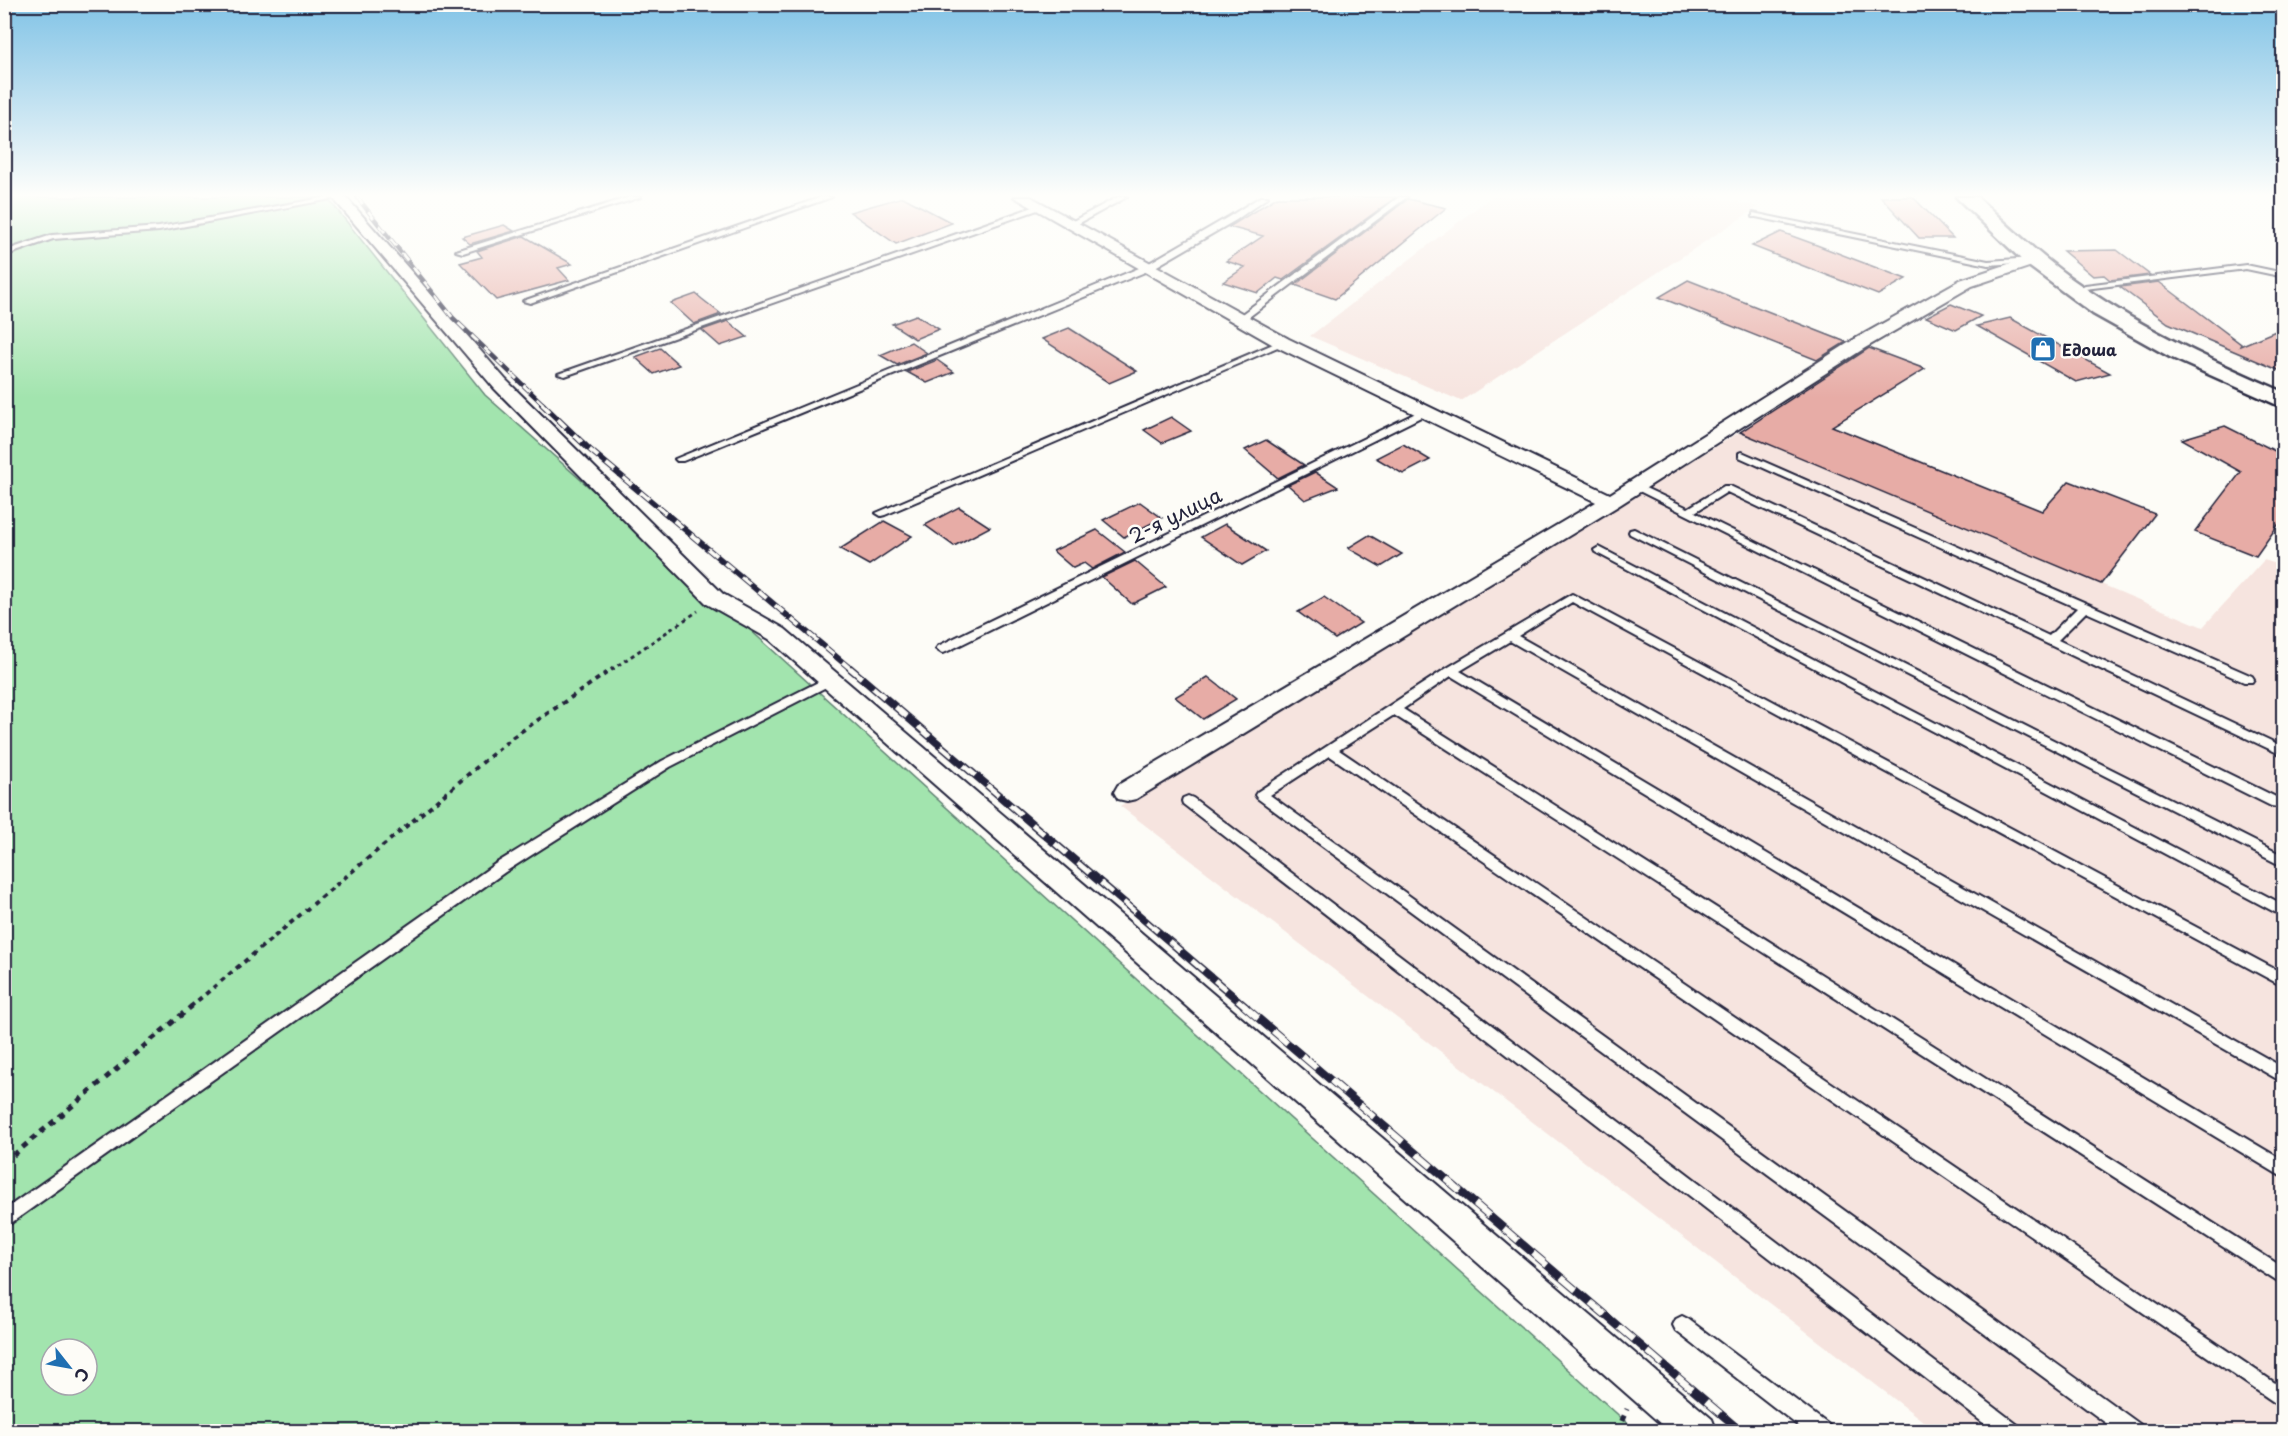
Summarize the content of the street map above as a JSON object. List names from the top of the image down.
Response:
{
  "streets": {
    "lane": ["2-я улица"]
  },
  "places": {
    "shop": ["Едоша"]
  },
  "north": "bottom right"
}
